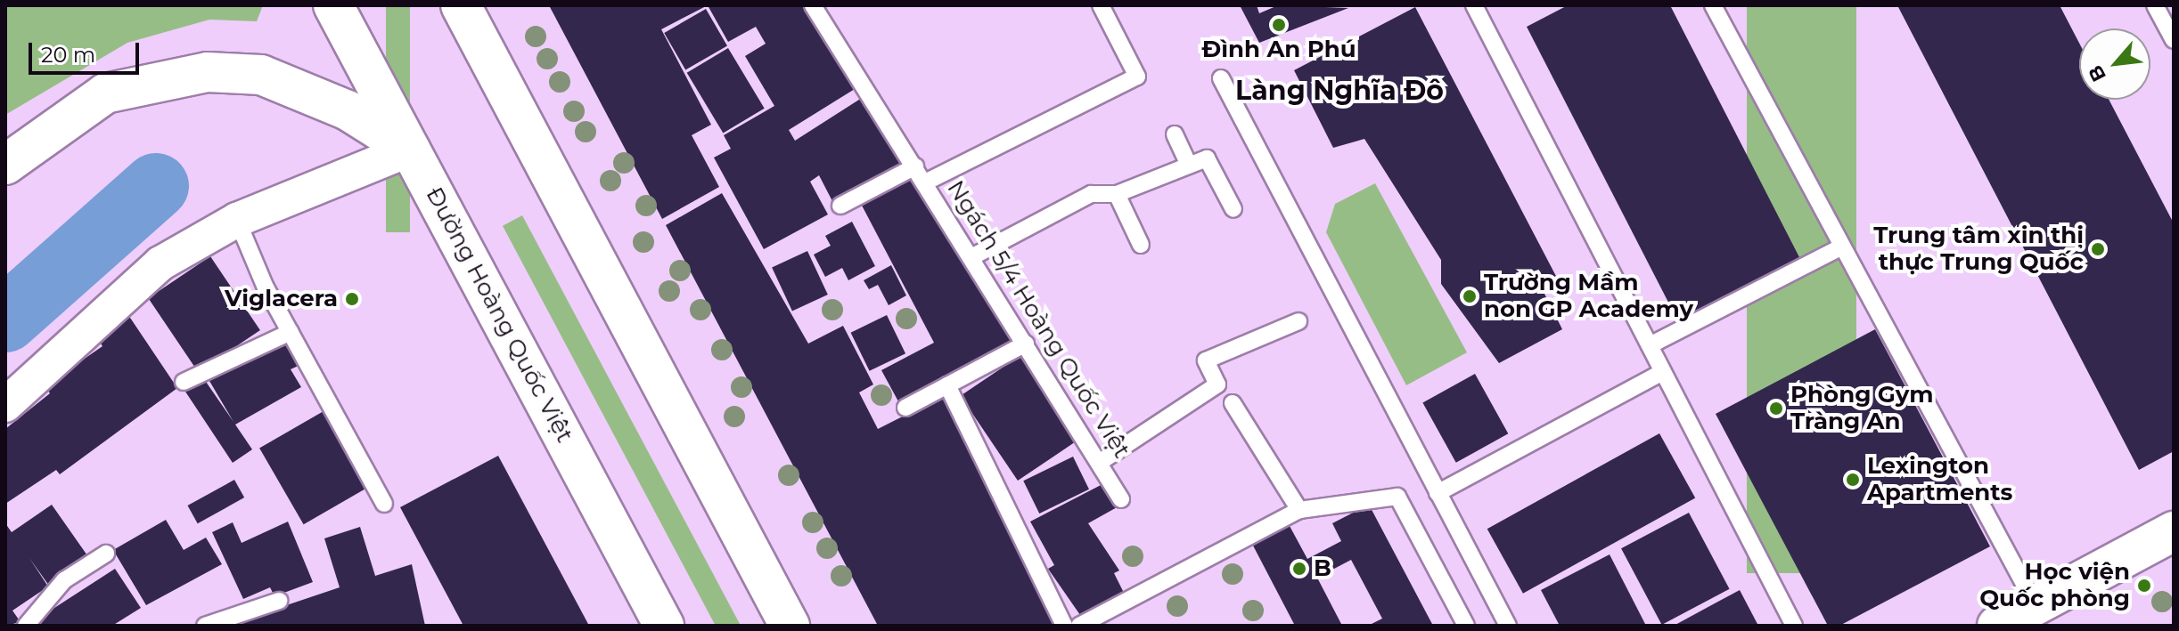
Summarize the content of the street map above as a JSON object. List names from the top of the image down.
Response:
{
  "streets": {
    "main road": ["Đường Hoàng Quốc Việt"],
    "lane": ["Ngách 5/4 Hoàng Quốc Việt"]
  },
  "districts": ["Làng Nghĩa Đô"],
  "places": [
    "Đình An Phú",
    "Trung tâm xin thị thực Trung Quốc",
    "Trường Mầm non GP Academy",
    "Viglacera",
    "Phòng Gym Tràng An",
    "Lexington Apartments",
    "B",
    "Học viện Quốc phòng"
  ],
  "scale_bar": "20 m",
  "north": "bottom left"
}
